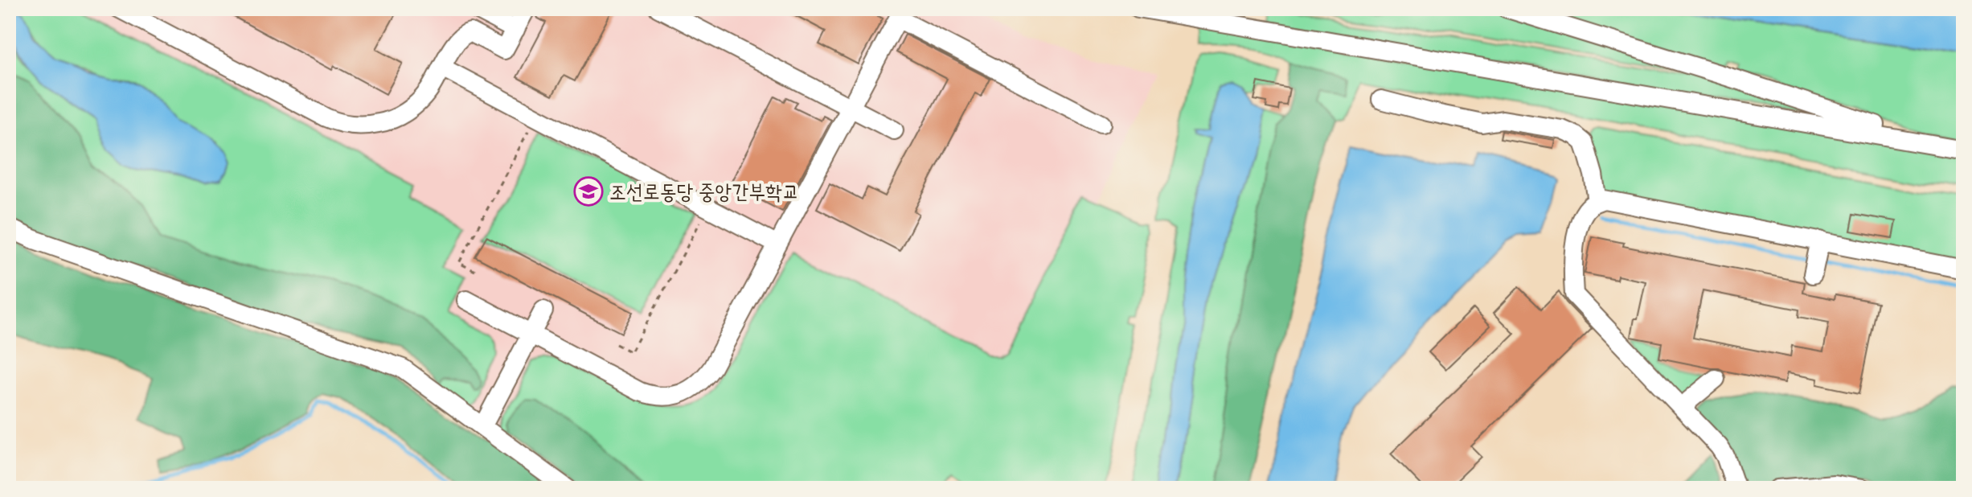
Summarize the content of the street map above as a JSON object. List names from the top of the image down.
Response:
{
  "places": {
    "school or university": ["조선로동당 중앙간부학교"]
  }
}
